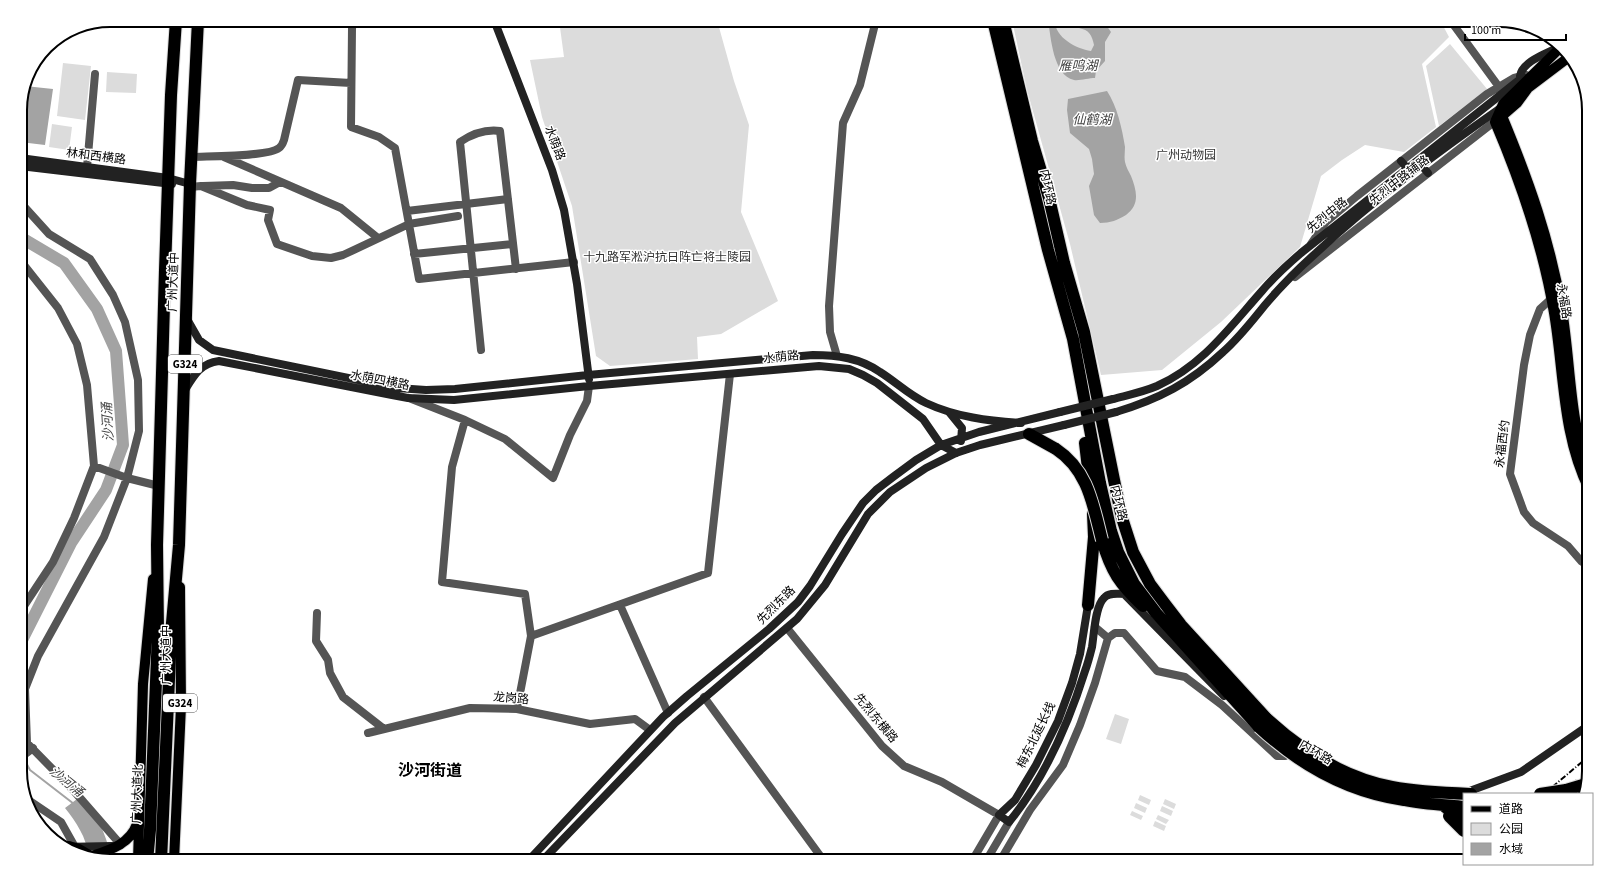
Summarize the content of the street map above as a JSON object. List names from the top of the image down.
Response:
{
  "streets": {
    "highway": [
      "内环路",
      "广州大道中",
      "G324",
      "广州大道北"
    ],
    "main road": [
      "水荫路",
      "林和西横路",
      "先烈中路",
      "永福路",
      "水荫四横路",
      "先烈东路",
      "先烈东横路",
      "梅东北延长线"
    ],
    "street": ["先烈中路辅路", "永福西约", "龙岗路"]
  },
  "crossings": [
    ["水荫路", "水荫四横路"],
    ["水荫路", "先烈东路"],
    ["林和西横路", "广州大道中"],
    ["先烈中路辅路", "先烈中路"],
    ["先烈中路辅路", "永福路"],
    ["先烈中路", "永福路"],
    ["先烈中路", "先烈东路"],
    ["广州大道中", "G324"],
    ["广州大道中", "水荫四横路"],
    ["广州大道中", "广州大道北"],
    ["永福路", "永福西约"],
    ["G324", "广州大道北"],
    ["先烈东路", "龙岗路"],
    ["先烈东路", "先烈东横路"],
    ["先烈东横路", "梅东北延长线"]
  ],
  "districts": ["沙河街道"],
  "water": ["雁鸣湖", "仙鹤湖", "沙河涌"],
  "parks": ["广州动物园", "十九路军淞沪抗日阵亡将士陵园"],
  "legend": ["道路", "公园", "水域"],
  "scale_bar": "100 m"
}
